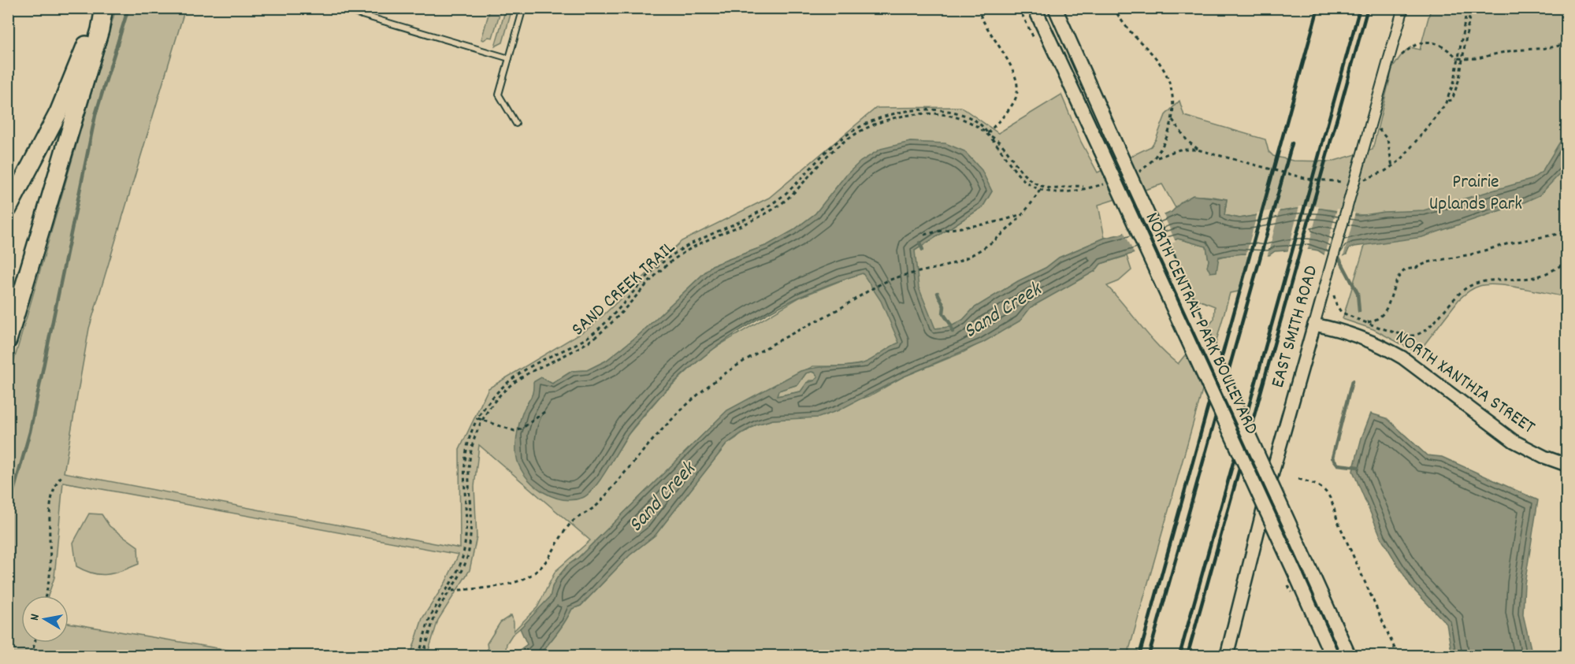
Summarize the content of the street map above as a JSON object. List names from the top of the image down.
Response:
{
  "streets": {
    "main road": ["NORTH CENTRAL PARK BOULEVARD"],
    "street": ["EAST SMITH ROAD", "NORTH XANTHIA STREET"],
    "path": ["SAND CREEK TRAIL"]
  },
  "crossings": [
    ["EAST SMITH ROAD", "NORTH XANTHIA STREET"]
  ],
  "water": ["Sand Creek"],
  "parks": ["Prairie Uplands Park"],
  "north": "left"
}
